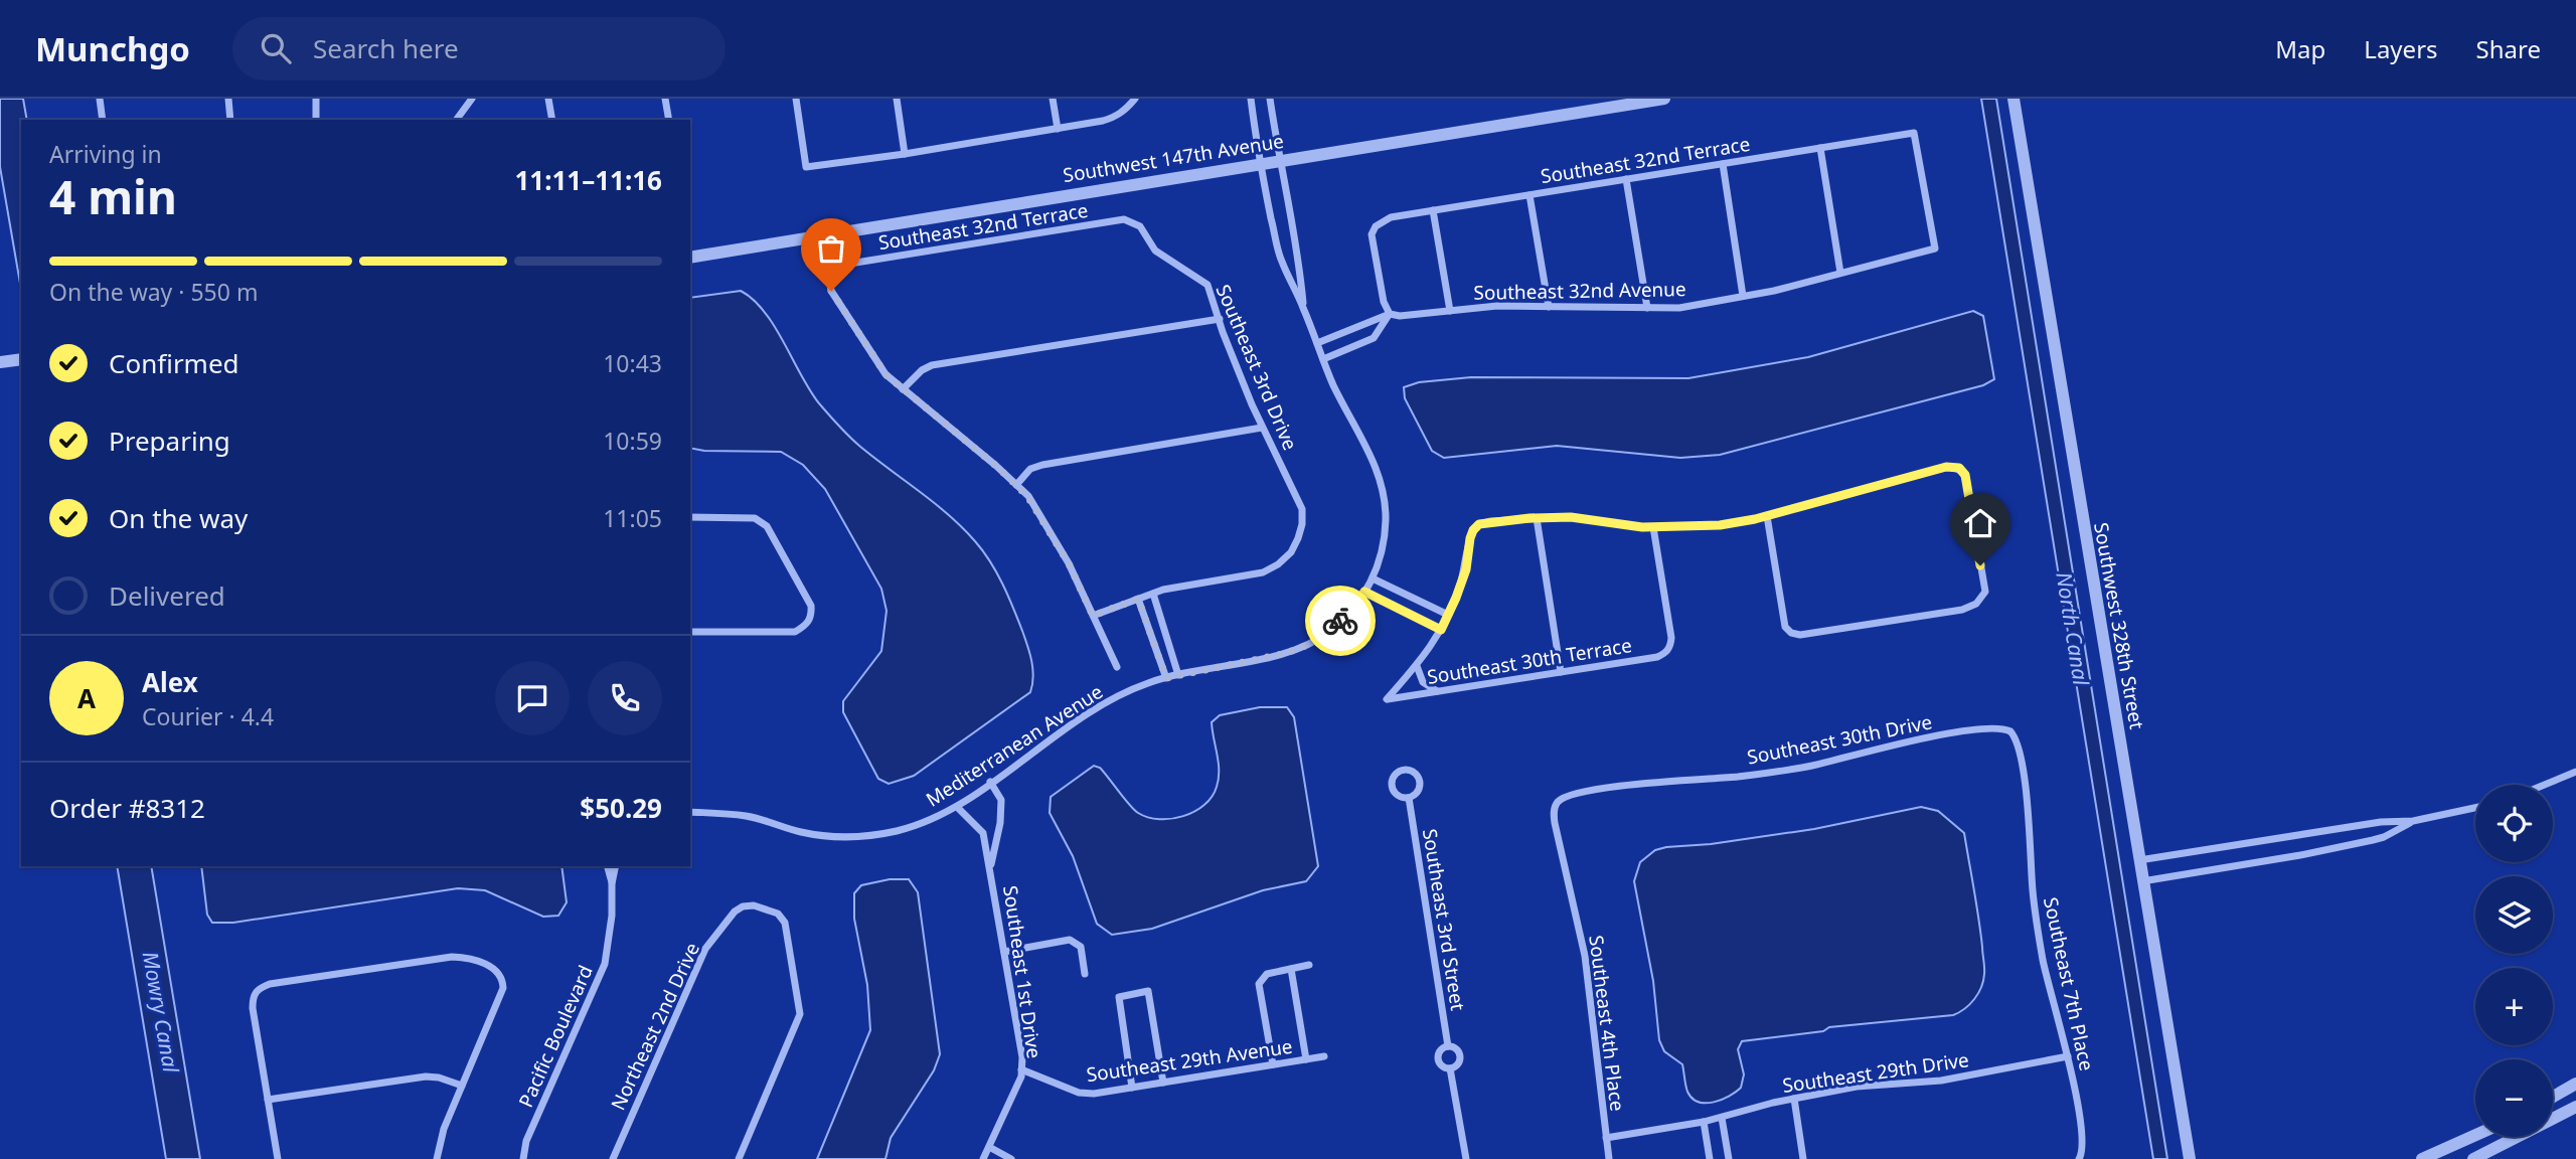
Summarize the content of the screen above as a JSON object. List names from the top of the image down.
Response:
{
  "streets": {
    "street": [
      "Southwest 147th Avenue",
      "Southeast 32nd Terrace",
      "Southeast 32nd Avenue",
      "Southeast 3rd Drive",
      "Southwest 328th Street",
      "Southeast 30th Terrace",
      "Southeast 30th Drive",
      "Mediterranean Avenue",
      "Southeast 3rd Street",
      "Southeast 1st Drive",
      "Southeast 7th Place",
      "Southeast 4th Place",
      "Northeast 2nd Drive",
      "Pacific Boulevard",
      "Southeast 29th Avenue",
      "Southeast 29th Drive"
    ]
  },
  "crossings": [
    ["Southwest 147th Avenue", "Mediterranean Avenue"],
    ["Southeast 32nd Terrace", "Southeast 32nd Avenue"],
    ["Southeast 32nd Terrace", "Southeast 3rd Drive"],
    ["Southeast 32nd Avenue", "Mediterranean Avenue"],
    ["Southeast 30th Drive", "Southeast 7th Place"],
    ["Southeast 30th Drive", "Southeast 4th Place"],
    ["Mediterranean Avenue", "Southeast 1st Drive"],
    ["Southeast 1st Drive", "Southeast 29th Avenue"],
    ["Southeast 7th Place", "Southeast 29th Drive"],
    ["Southeast 4th Place", "Southeast 29th Drive"]
  ],
  "water": ["North Canal", "Mowry Canal"],
  "page": {
    "header": "Munchgo",
    "search": "Search here",
    "nav": ["Map", "Layers", "Share"],
    "heading": ["4 min", "Arriving in", "11:11–11:16"],
    "panel": [
      "Alex",
      "Courier · 4.4",
      "Order #8312",
      "$50.29"
    ],
    "bar": "On the way · 550 m",
    "list": [
      ["Confirmed", "10:43"],
      ["Preparing", "10:59"],
      ["On the way", "11:05"],
      "Delivered"
    ],
    "round": "A",
    "map_buttons": ["+", "−"]
  }
}
